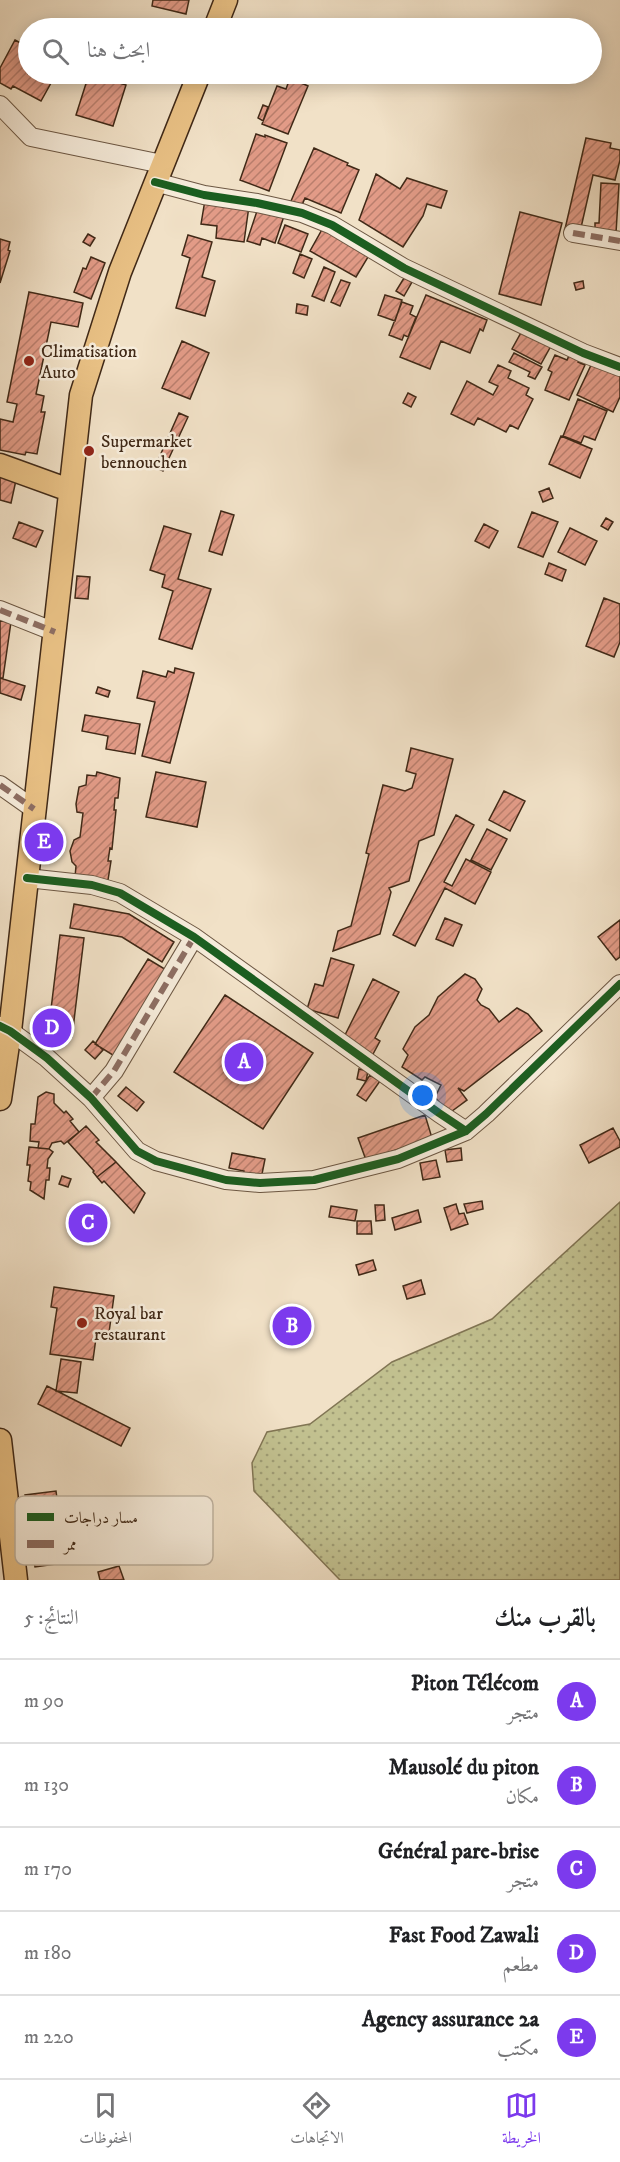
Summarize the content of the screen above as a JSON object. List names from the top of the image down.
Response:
{
  "places": ["Climatisation Auto", "Supermarket bennouchen", "Royal bar restaurant"],
  "legend": ["مسار دراجات", "ممر"],
  "page": {
    "search": "ابحث هنا",
    "pins": [
      "E",
      "D",
      "A",
      "C",
      "B"
    ],
    "heading": ["بالقرب منك", "النتائج: 5"],
    "list": [
      {
        "mark": "A",
        "name": "Piton Télécom",
        "note": "متجر",
        "value": "90 m"
      },
      {
        "mark": "B",
        "name": "Mausolé du piton",
        "note": "مكان",
        "value": "130 m"
      },
      {
        "mark": "C",
        "name": "Général pare-brise",
        "note": "متجر",
        "value": "170 m"
      },
      {
        "mark": "D",
        "name": "Fast Food Zawali",
        "note": "مطعم",
        "value": "180 m"
      },
      {
        "mark": "E",
        "name": "Agency assurance 2a",
        "note": "مكتب",
        "value": "220 m"
      }
    ],
    "nav": ["الخريطة", "الاتجاهات", "المحفوظات"]
  }
}
